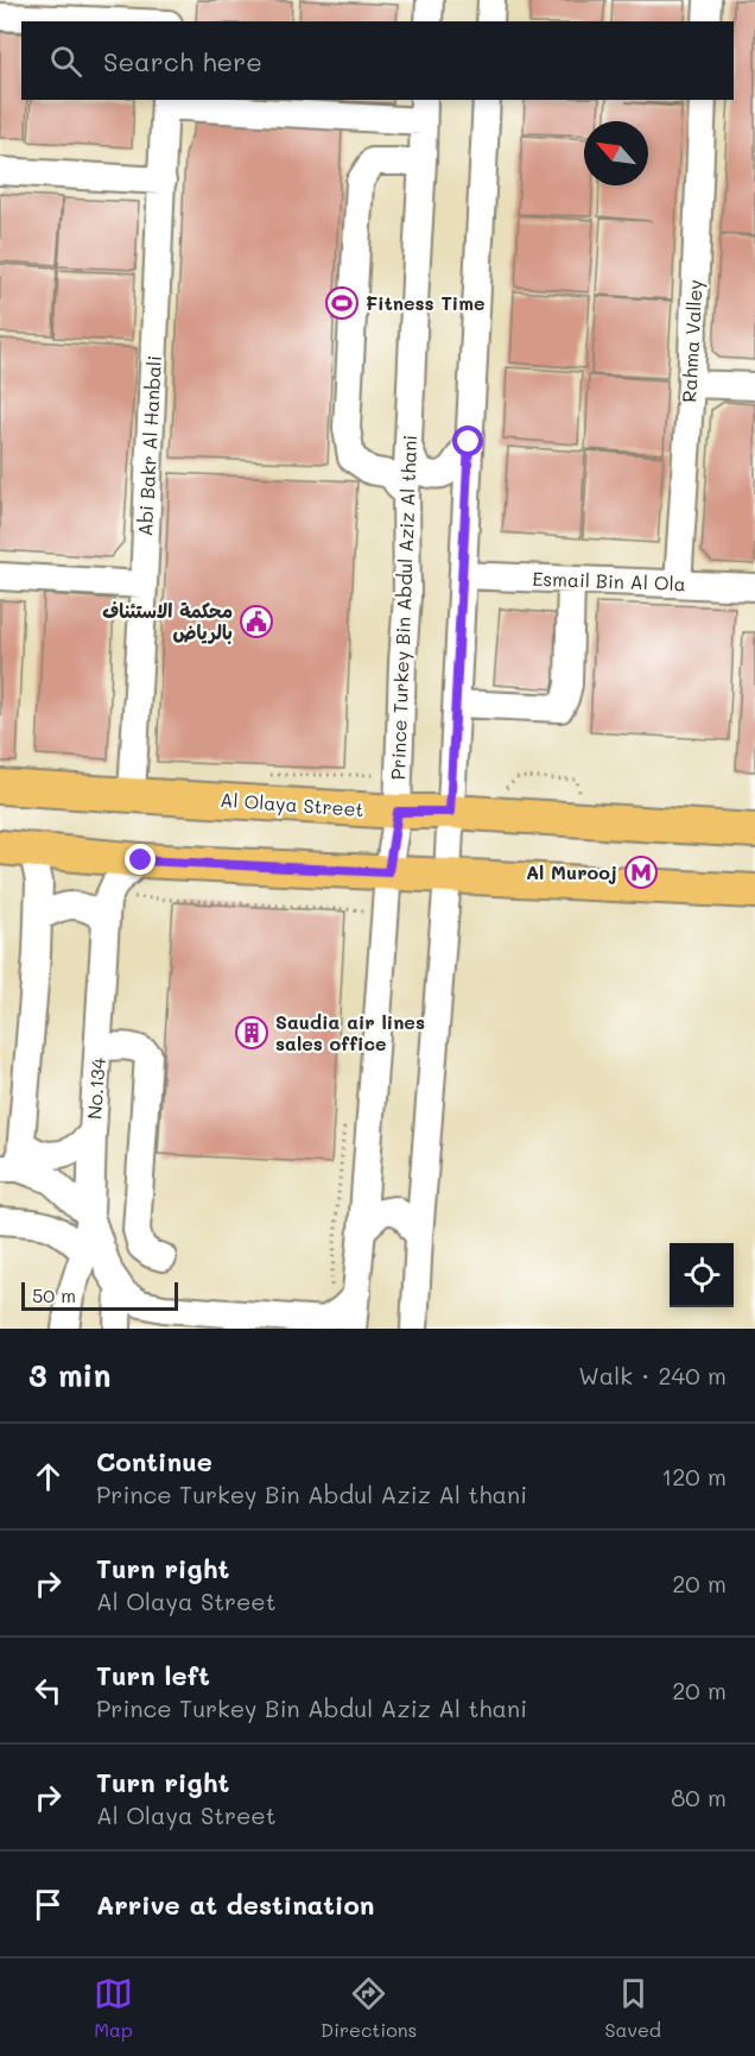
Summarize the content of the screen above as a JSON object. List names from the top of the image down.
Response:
{
  "streets": {
    "main road": ["Al Olaya Street"],
    "street": [
      "Rahma Valley",
      "Abi Bakr Al Hanbali",
      "Esmail Bin Al Ola",
      "Prince Turkey Bin Abdul Aziz Al thani",
      "No.134"
    ]
  },
  "crossings": [
    ["Rahma Valley", "Esmail Bin Al Ola"],
    ["Abi Bakr Al Hanbali", "Al Olaya Street"],
    ["Prince Turkey Bin Abdul Aziz Al thani", "Al Olaya Street"]
  ],
  "places": {
    "sports": ["Fitness Time"],
    "public building": ["محكمة الاستئناف بالرياض"],
    "metro station": ["Al Murooj"],
    "building": ["Saudia air lines sales office"]
  },
  "scale_bar": "50 m",
  "north": "top left",
  "page": {
    "search": "Search here",
    "scale": "50 m",
    "heading": ["3 min", "Walk · 240 m"],
    "list": [
      ["Continue", "Prince Turkey Bin Abdul Aziz Al thani", "120 m"],
      ["Turn right", "Al Olaya Street", "20 m"],
      ["Turn left", "Prince Turkey Bin Abdul Aziz Al thani", "20 m"],
      ["Turn right", "Al Olaya Street", "80 m"],
      "Arrive at destination"
    ],
    "nav": ["Map", "Directions", "Saved"]
  }
}
